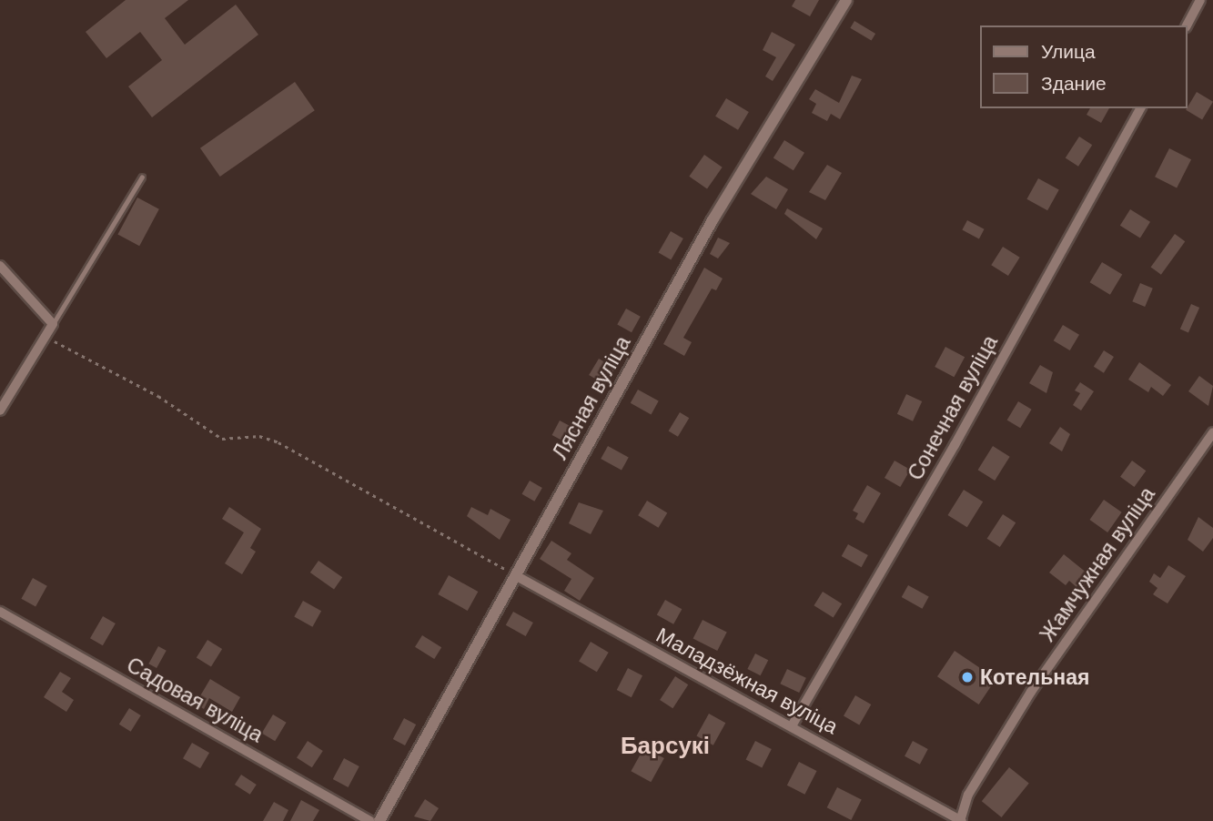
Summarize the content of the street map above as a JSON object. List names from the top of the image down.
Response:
{
  "streets": {
    "street": [
      "Лясная вуліца",
      "Сонечная вуліца",
      "Жамчужная вуліца",
      "Маладзёжная вуліца",
      "Садовая вуліца"
    ]
  },
  "crossings": [
    ["Лясная вуліца", "Маладзёжная вуліца"],
    ["Сонечная вуліца", "Маладзёжная вуліца"],
    ["Жамчужная вуліца", "Маладзёжная вуліца"]
  ],
  "districts": ["Барсукі"],
  "places": ["Котельная"],
  "legend": ["Улица", "Здание"]
}
